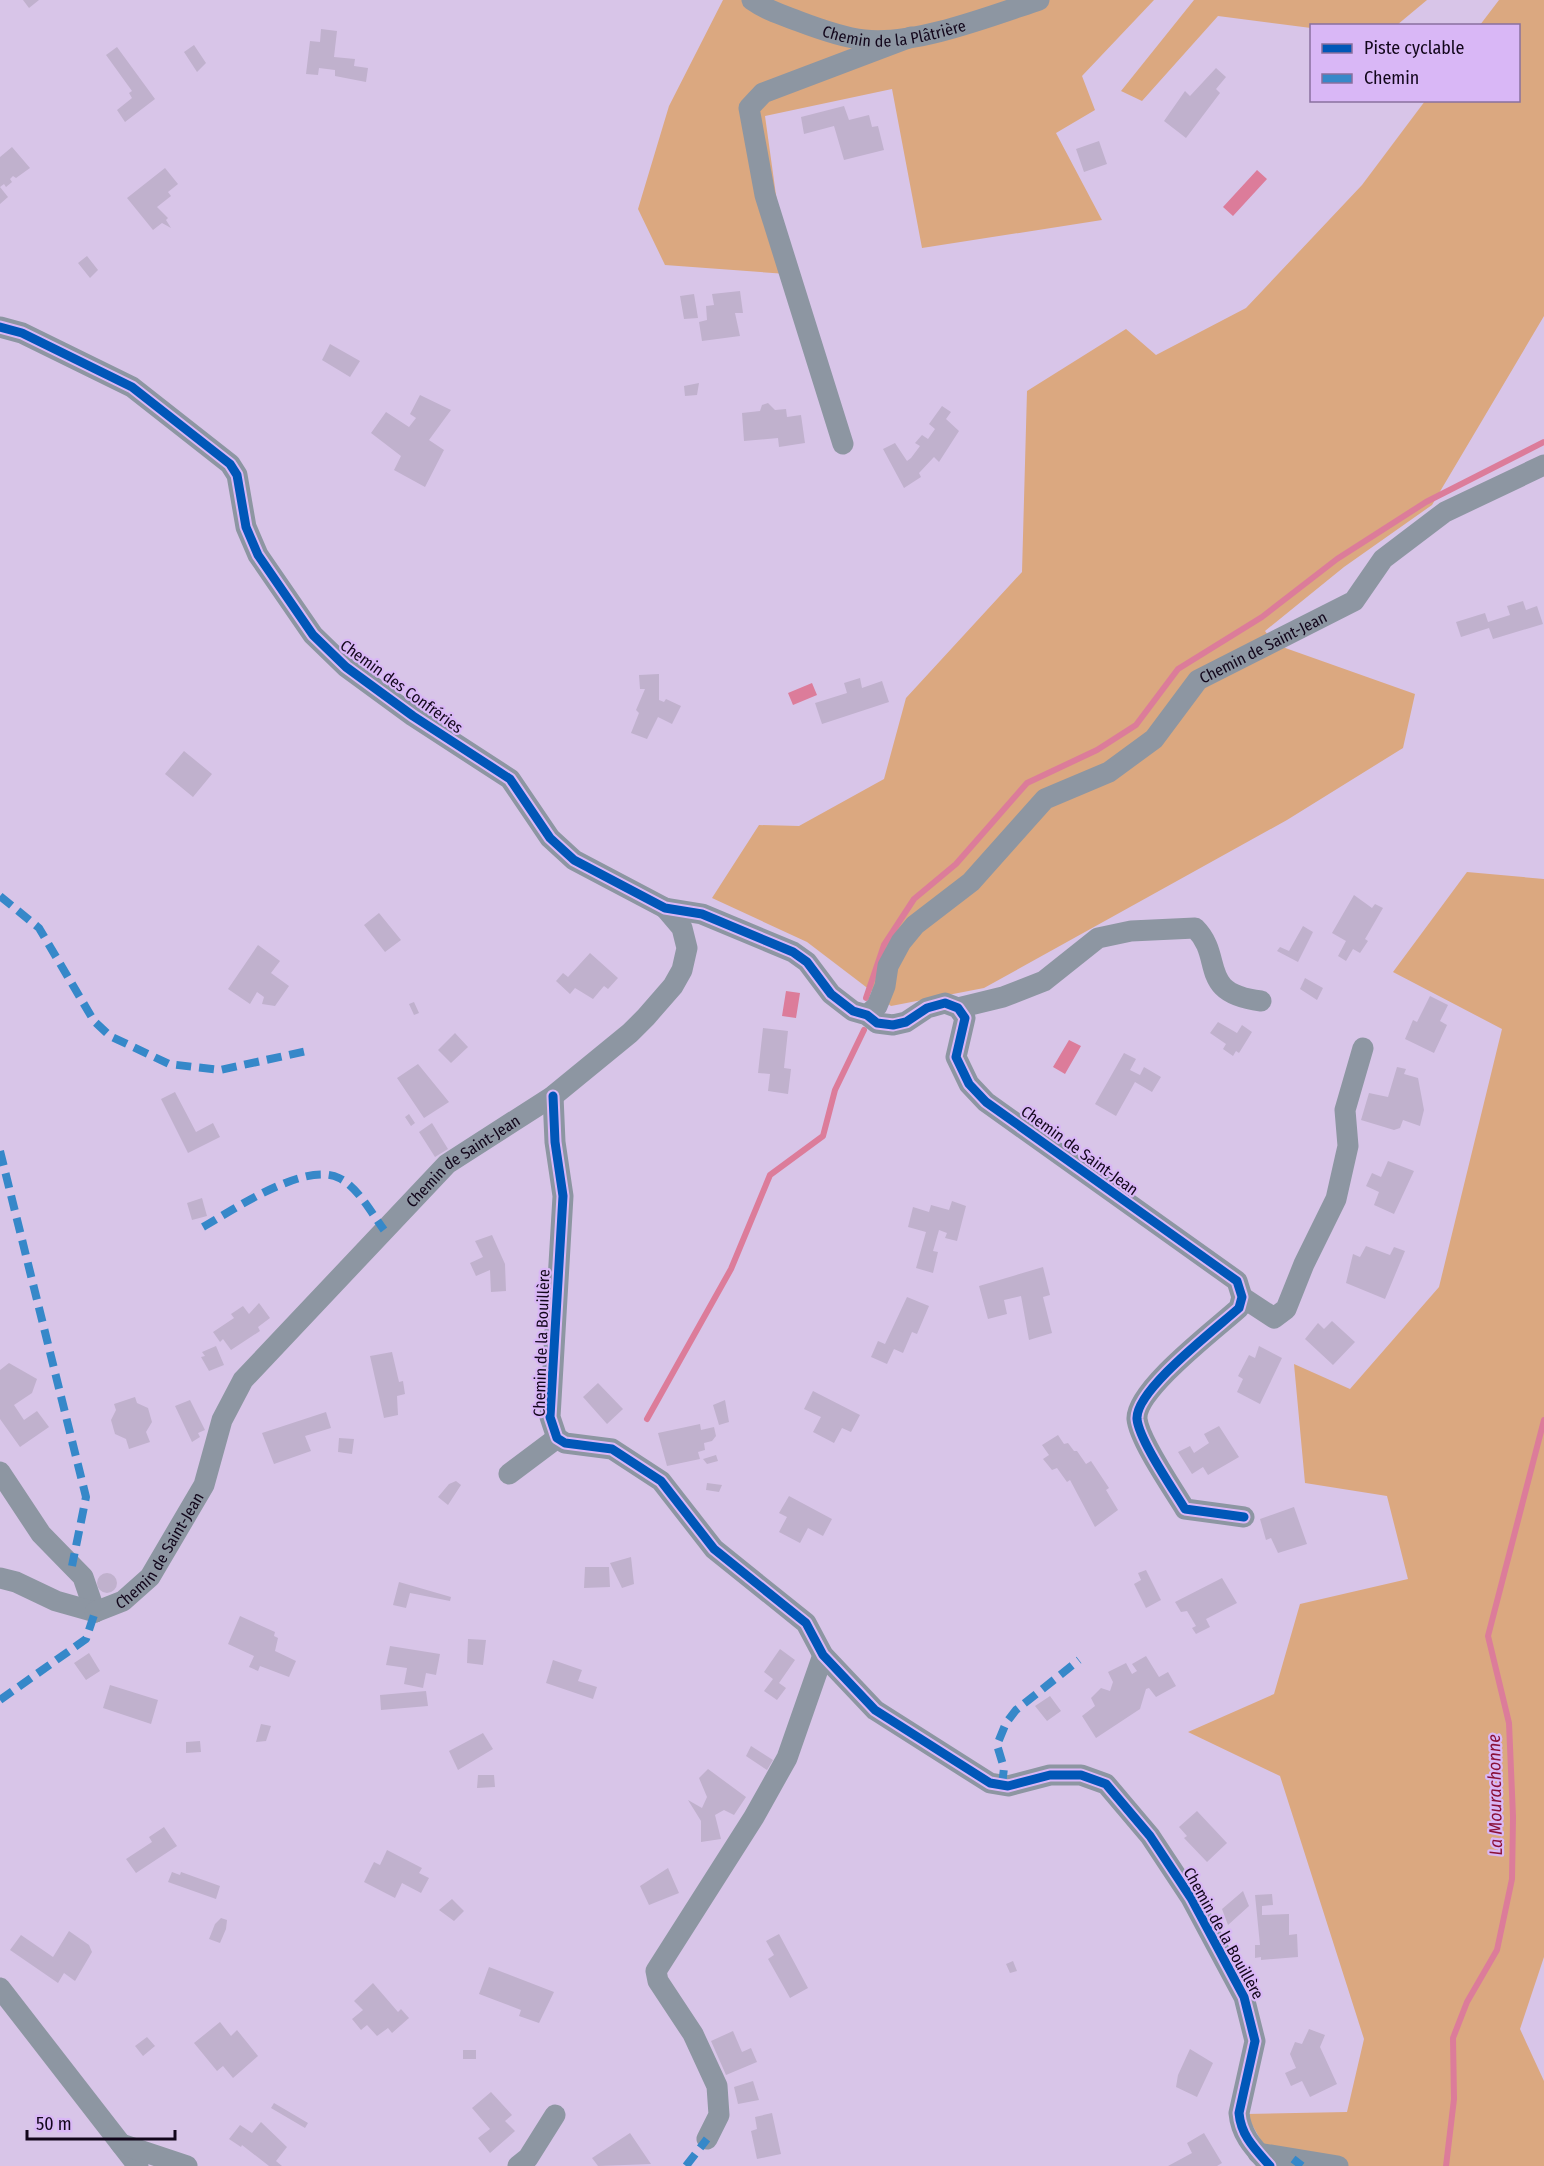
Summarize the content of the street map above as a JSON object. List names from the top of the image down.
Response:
{
  "streets": {
    "street": [
      "Chemin de la Plâtrière",
      "Chemin de Saint-Jean",
      "Chemin des Confréries",
      "Chemin de la Bouillère"
    ]
  },
  "crossings": [
    ["Chemin de Saint-Jean", "Chemin des Confréries"],
    ["Chemin de Saint-Jean", "Chemin de la Bouillère"]
  ],
  "water": ["La Mourachonne"],
  "legend": ["Piste cyclable", "Chemin"],
  "scale_bar": "50 m"
}
